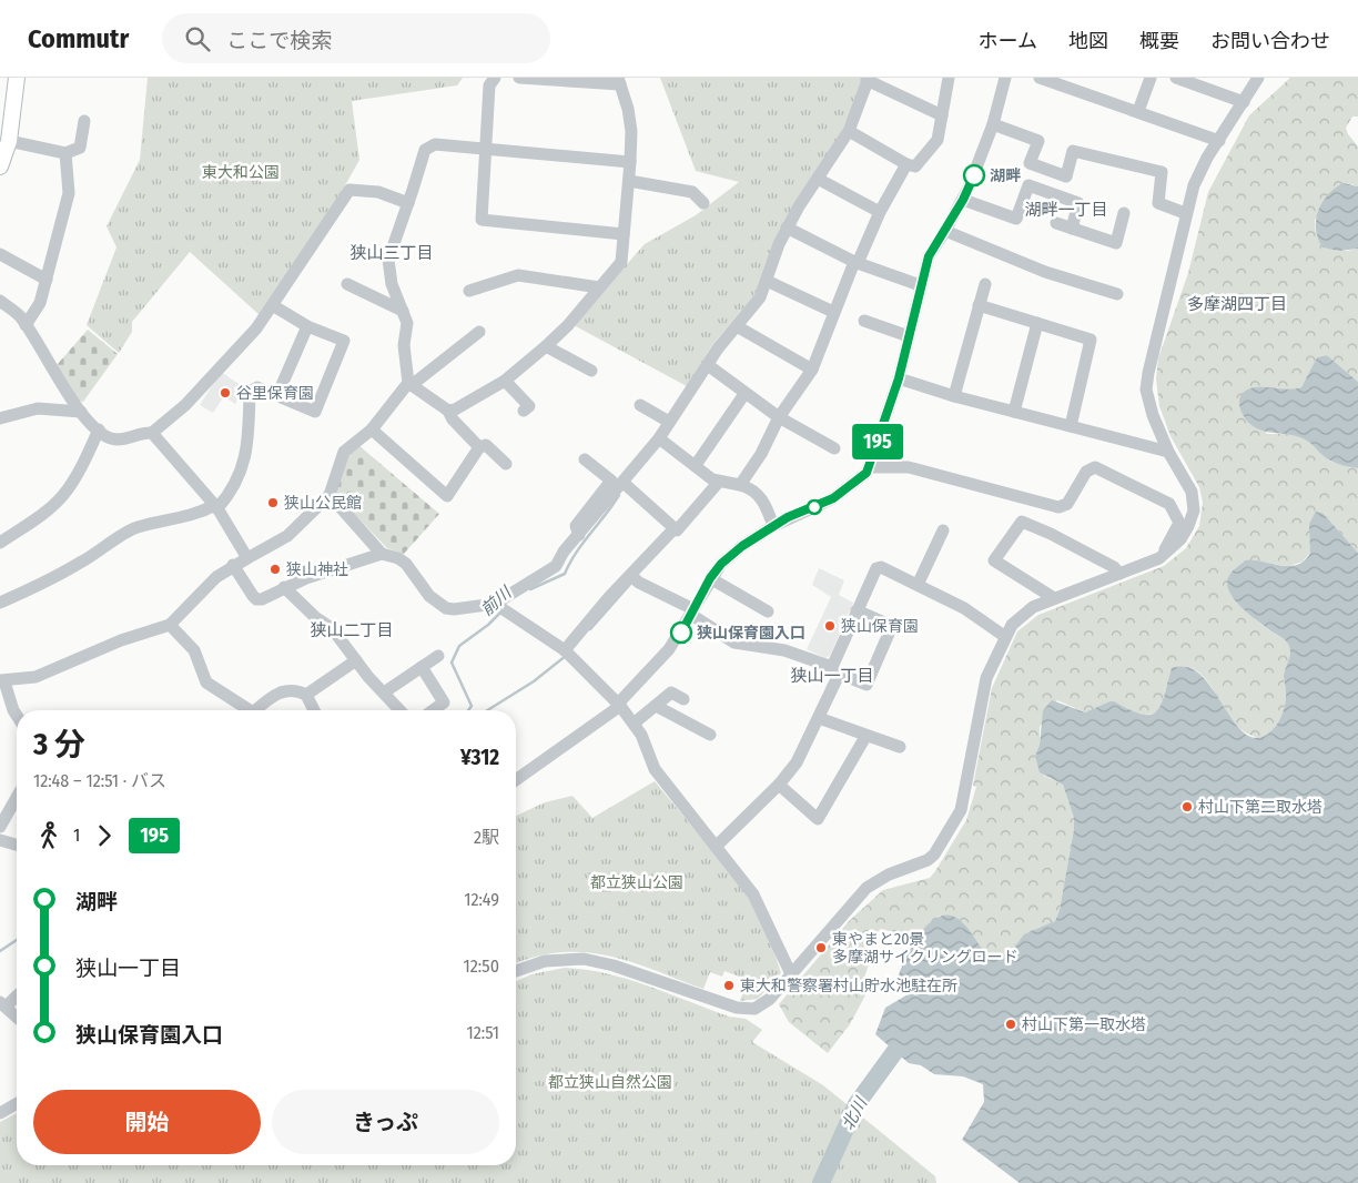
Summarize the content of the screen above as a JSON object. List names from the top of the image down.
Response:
{
  "districts": [
    "湖畔一丁目",
    "狭山三丁目",
    "多摩湖四丁目",
    "狭山二丁目",
    "狭山一丁目"
  ],
  "water": ["前川", "北川"],
  "parks": ["東大和公園", "都立狭山公園", "都立狭山自然公園"],
  "places": [
    "湖畔",
    "谷里保育園",
    "狭山公民館",
    "狭山神社",
    "狭山保育園",
    "狭山保育園入口",
    "村山下第二取水塔",
    "東やまと20景 多摩湖サイクリングロード",
    "東大和警察署村山貯水池駐在所",
    "村山下第一取水塔"
  ],
  "lines": ["bus line 195"],
  "page": {
    "header": "Commutr",
    "search": "ここで検索",
    "nav": [
      "ホーム",
      "地図",
      "概要",
      "お問い合わせ"
    ],
    "on_map": "195",
    "heading": ["3 分", "12:48 – 12:51 · バス", "¥312"],
    "legs": ["1", "195", "2駅"],
    "list": [
      {
        "name": "湖畔",
        "value": "12:49"
      },
      {
        "name": "狭山一丁目",
        "value": "12:50"
      },
      {
        "name": "狭山保育園入口",
        "value": "12:51"
      }
    ],
    "buttons": ["開始", "きっぷ"]
  }
}
